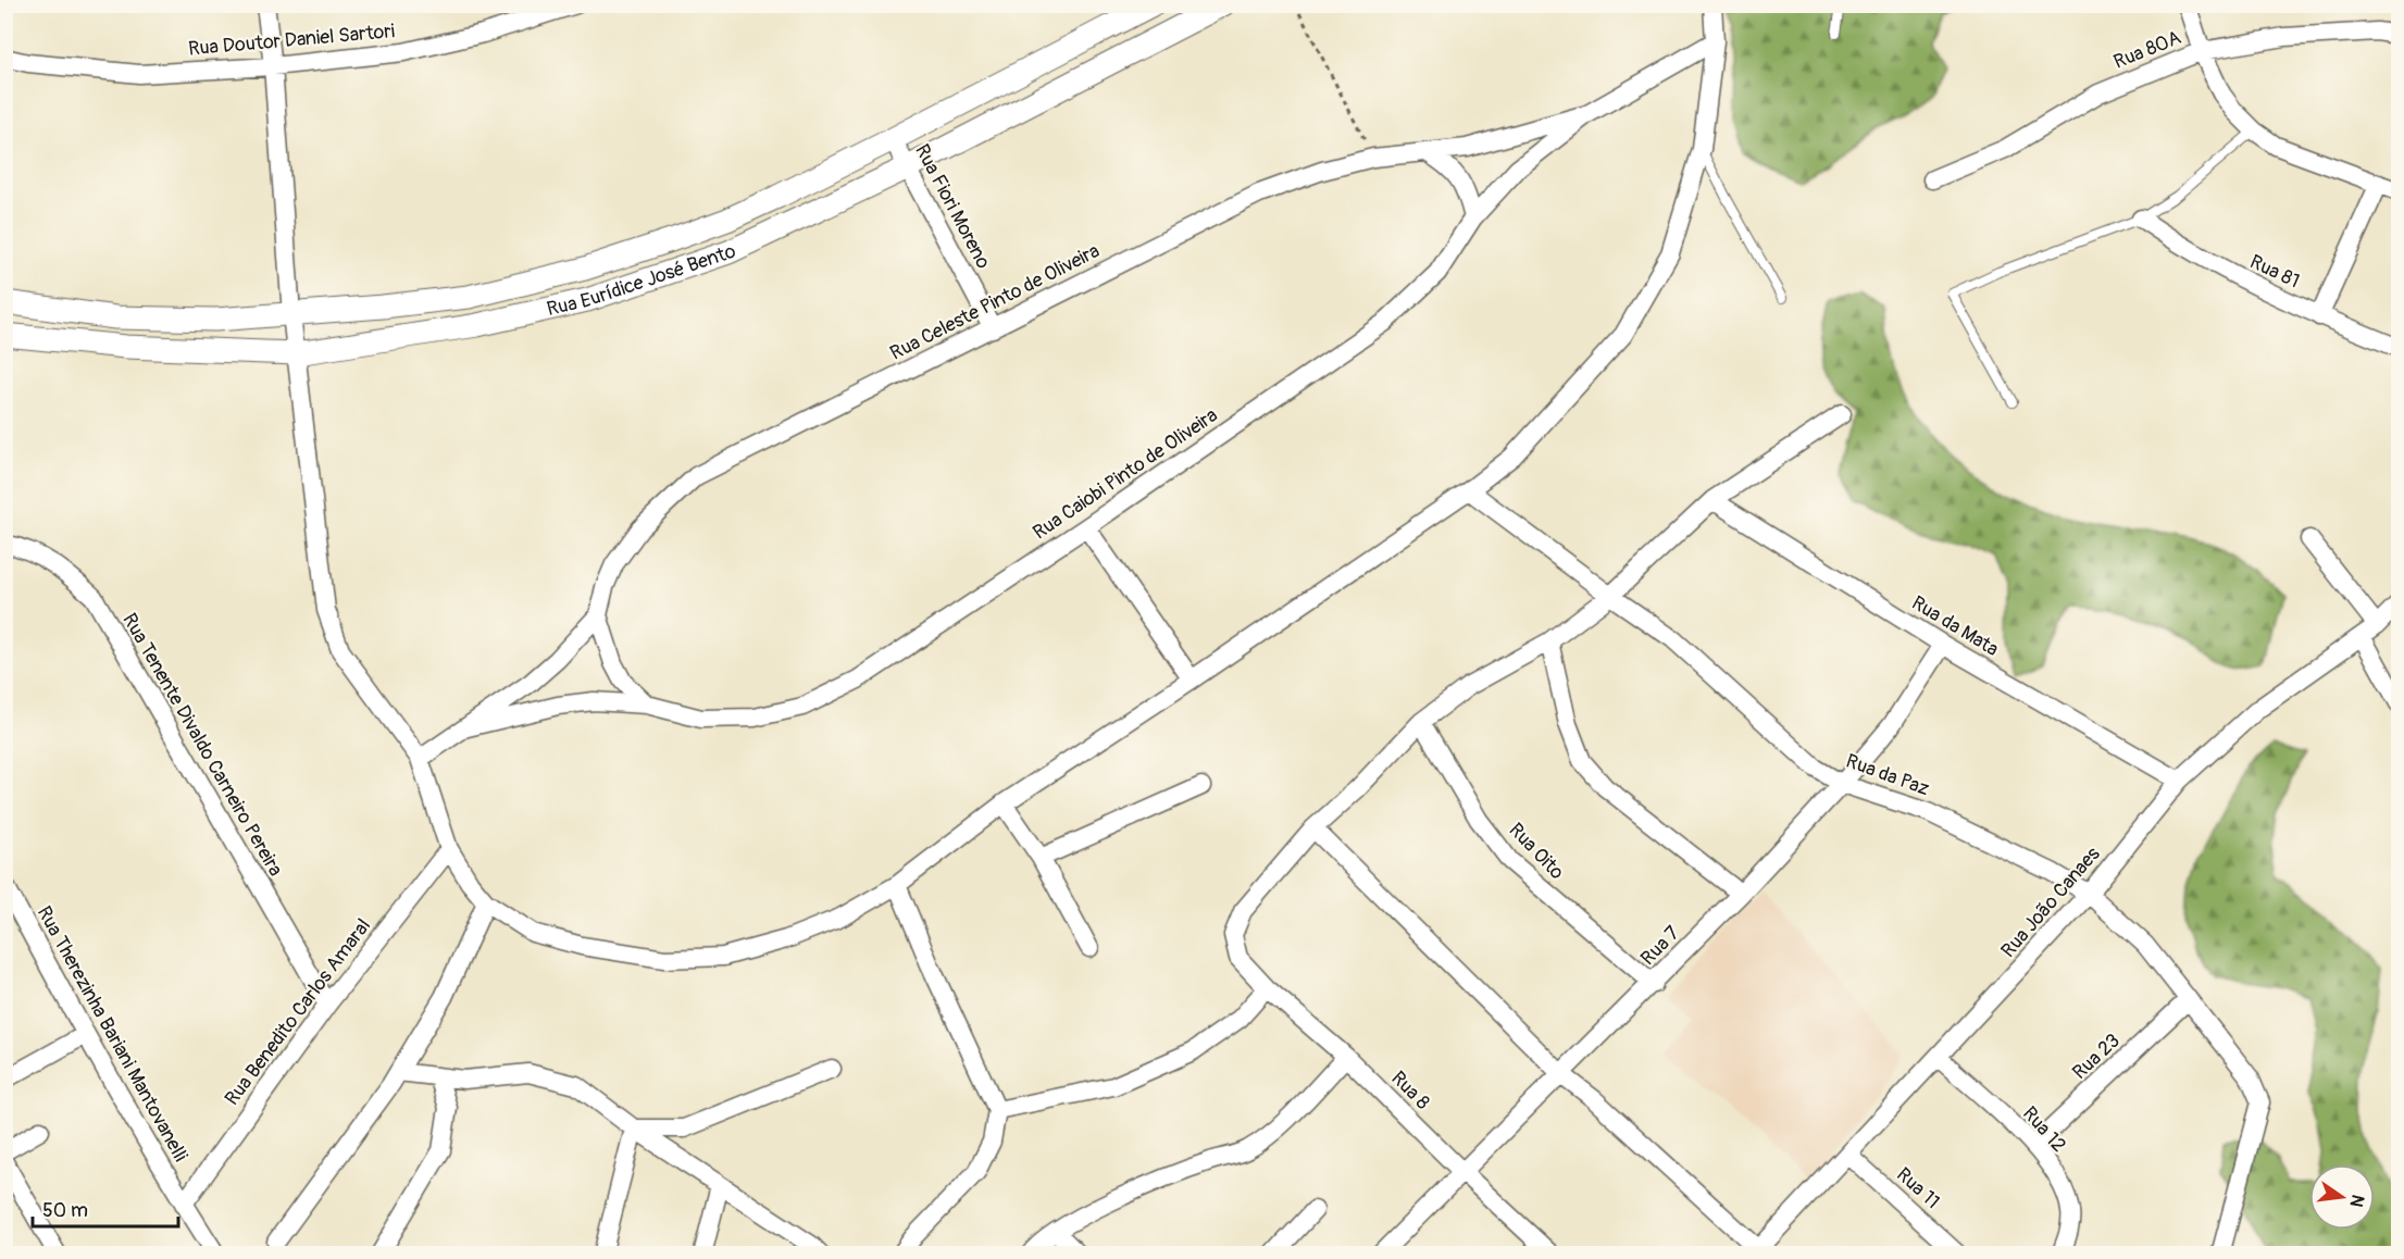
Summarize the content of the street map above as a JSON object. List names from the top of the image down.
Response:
{
  "streets": {
    "street": [
      "Rua Doutor Daniel Sartori",
      "Rua 80A",
      "Rua Fiori Moreno",
      "Rua 81",
      "Rua Eurídice José Bento",
      "Rua Celeste Pinto de Oliveira",
      "Rua Caiobi Pinto de Oliveira",
      "Rua da Mata",
      "Rua Tenente Divaldo Carneiro Pereira",
      "Rua da Paz",
      "Rua Oito",
      "Rua João Canaes",
      "Rua 7",
      "Rua Benedito Carlos Amaral",
      "Rua Therezinha Bariani Mantovanelli",
      "Rua 23",
      "Rua 8",
      "Rua 12",
      "Rua 11"
    ]
  },
  "crossings": [
    ["Rua Fiori Moreno", "Rua Eurídice José Bento"],
    ["Rua Fiori Moreno", "Rua Celeste Pinto de Oliveira"],
    ["Rua Celeste Pinto de Oliveira", "Rua Caiobi Pinto de Oliveira"],
    ["Rua da Mata", "Rua João Canaes"],
    ["Rua da Mata", "Rua 7"],
    ["Rua Tenente Divaldo Carneiro Pereira", "Rua Benedito Carlos Amaral"],
    ["Rua da Paz", "Rua João Canaes"],
    ["Rua da Paz", "Rua 7"],
    ["Rua da Paz", "Rua 23"],
    ["Rua Oito", "Rua 7"],
    ["Rua João Canaes", "Rua 12"],
    ["Rua João Canaes", "Rua 11"],
    ["Rua 7", "Rua 8"],
    ["Rua Benedito Carlos Amaral", "Rua Therezinha Bariani Mantovanelli"],
    ["Rua 23", "Rua 12"]
  ],
  "scale_bar": "50 m",
  "north": "right"
}
